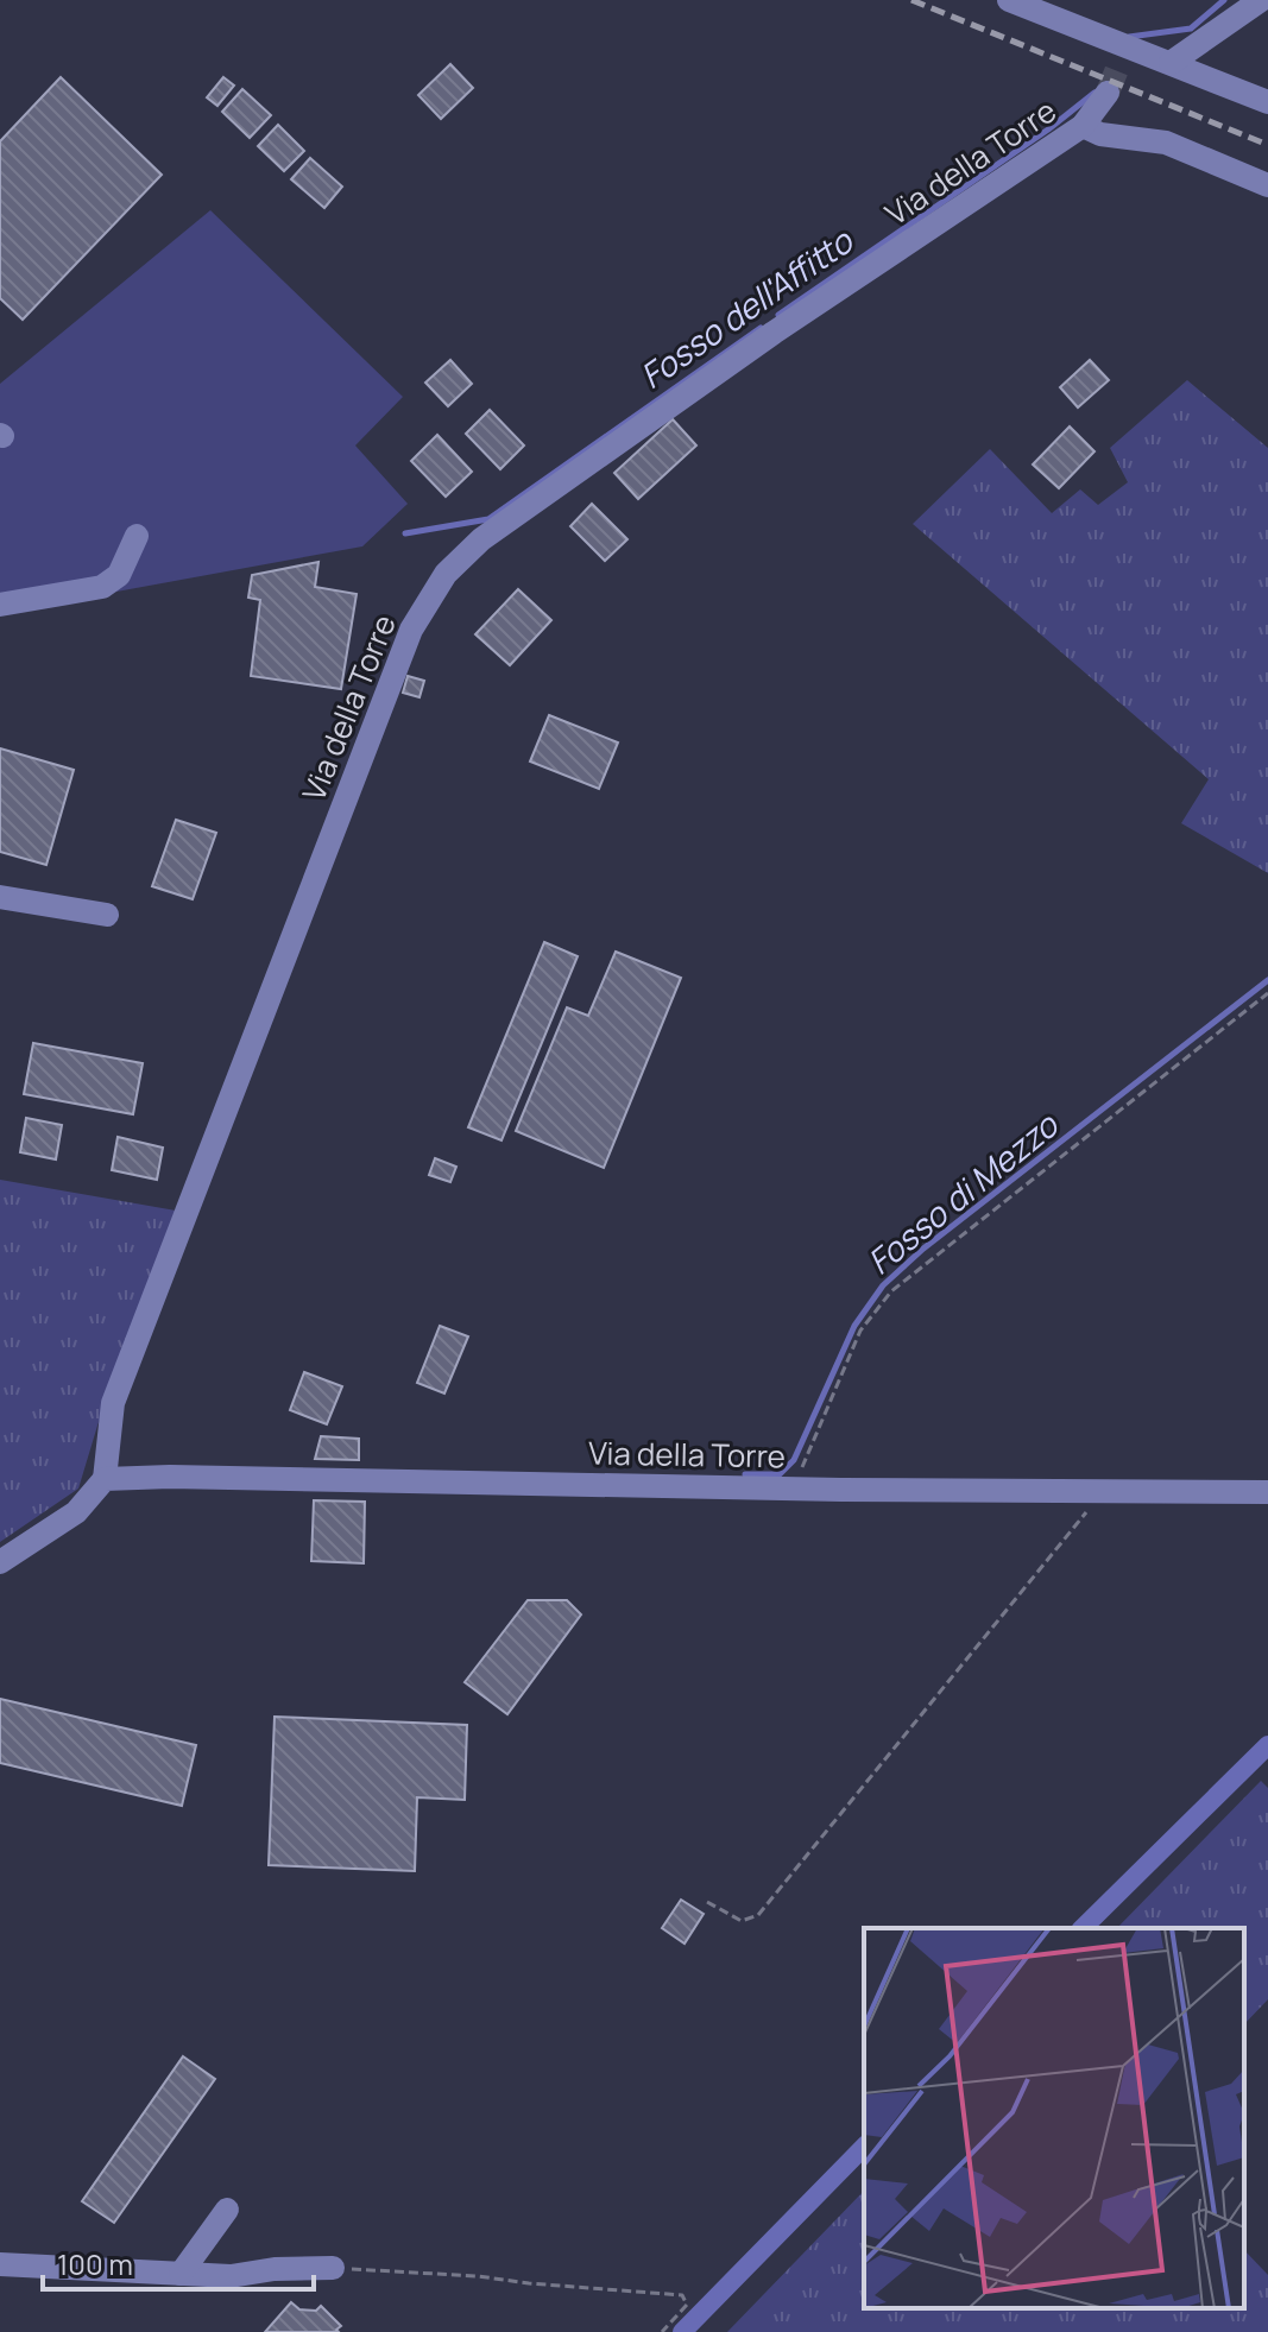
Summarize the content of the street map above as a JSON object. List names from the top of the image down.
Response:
{
  "streets": {
    "street": ["Via della Torre"]
  },
  "water": ["Fosso dell'Affitto", "Fosso di Mezzo"],
  "scale_bar": "100 m"
}
